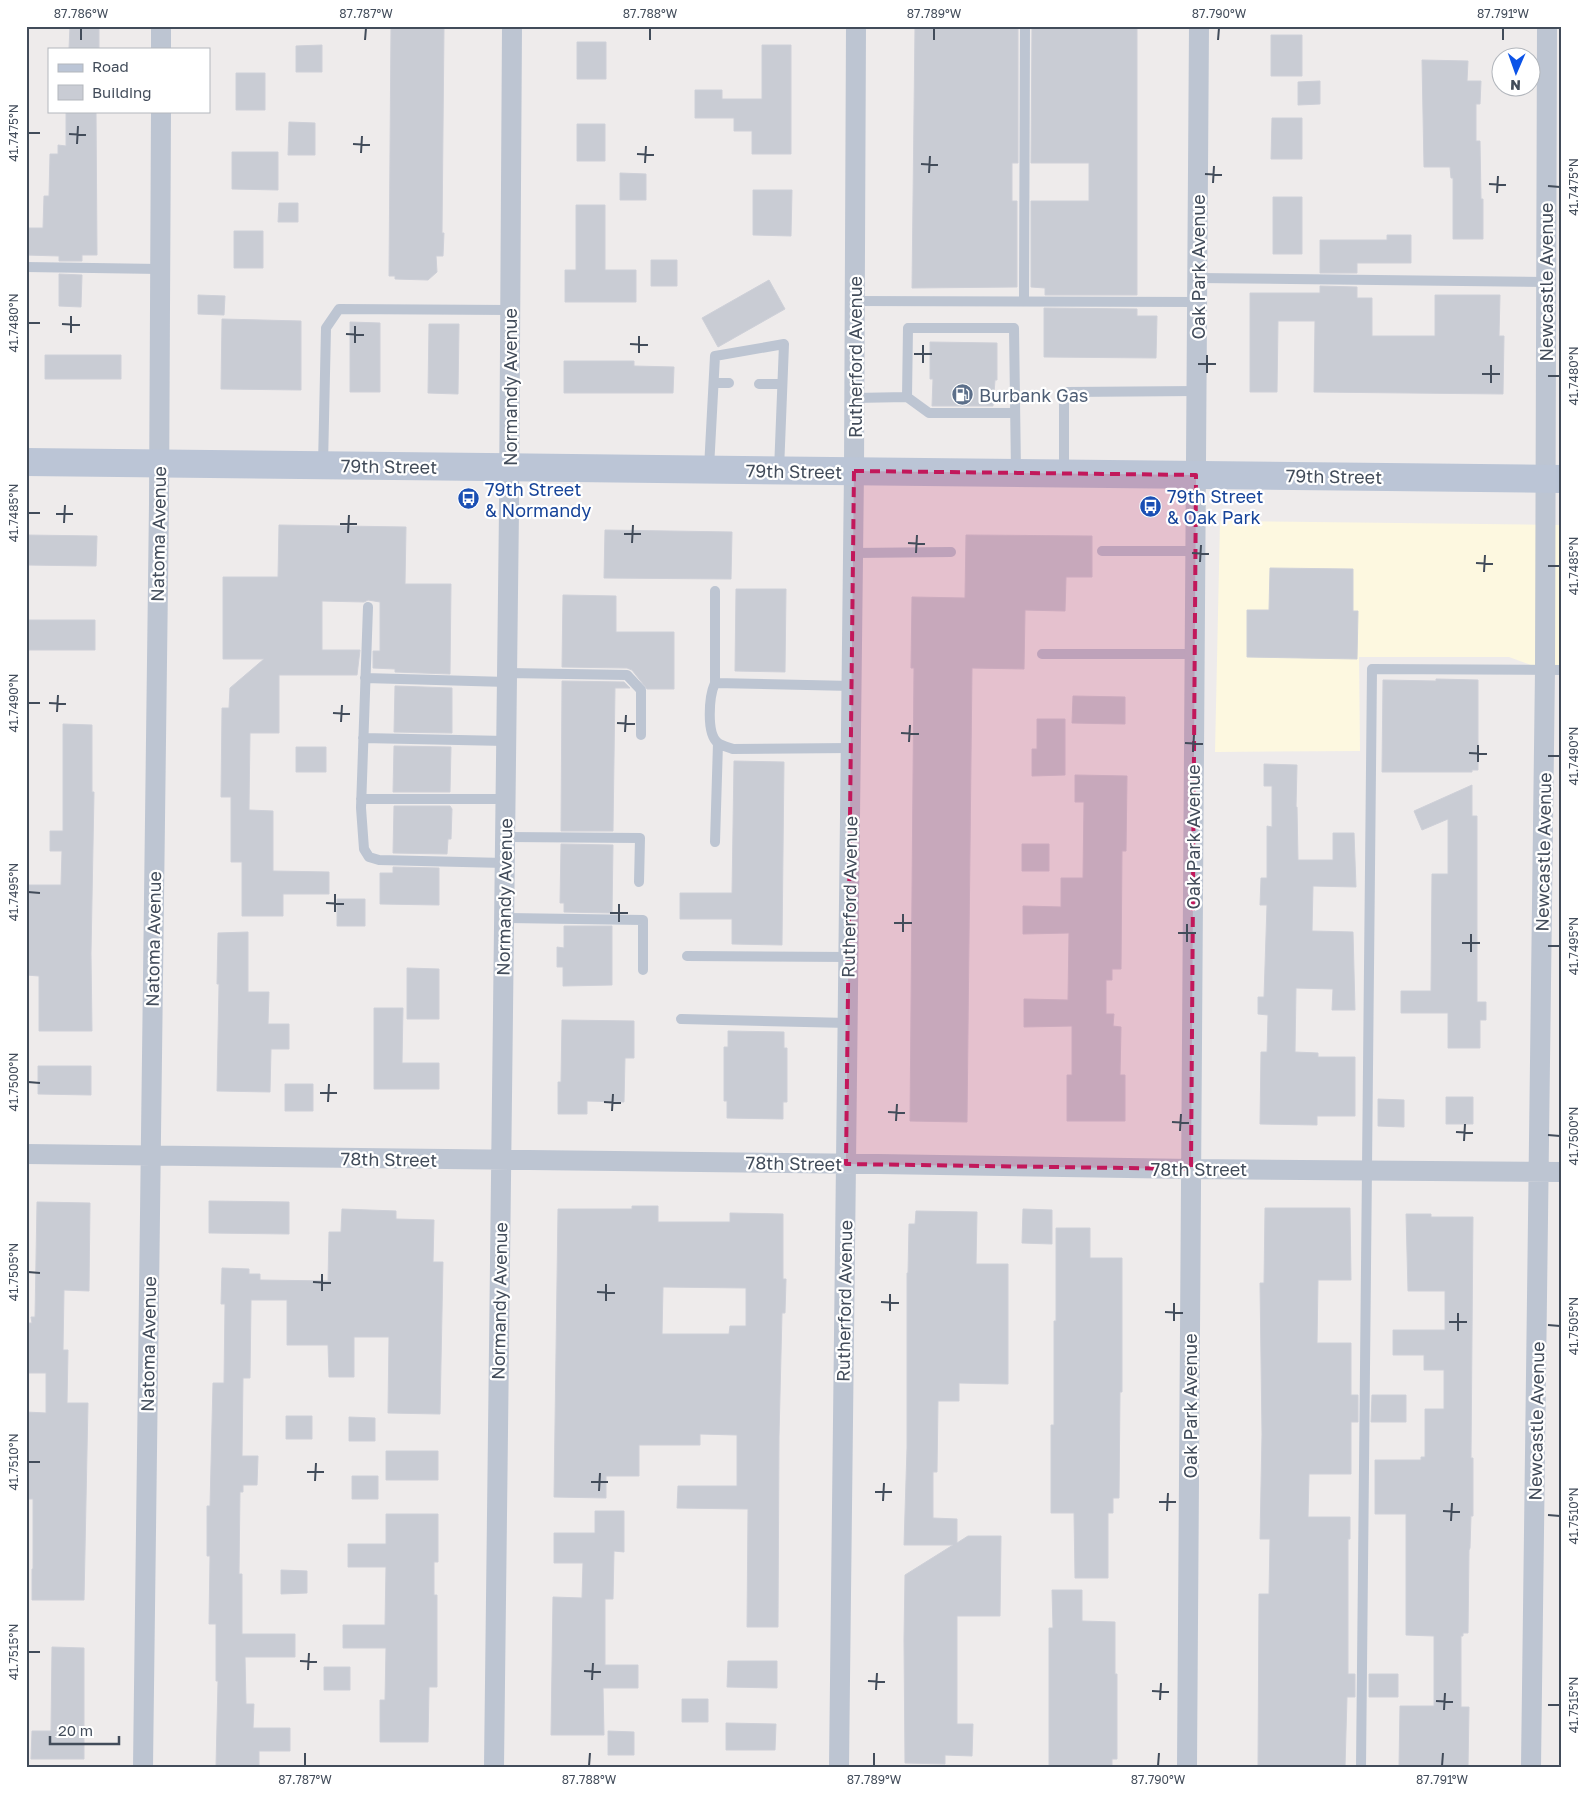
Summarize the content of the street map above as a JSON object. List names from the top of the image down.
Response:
{
  "streets": {
    "main road": ["79th Street"],
    "street": [
      "Oak Park Avenue",
      "Newcastle Avenue",
      "Rutherford Avenue",
      "Normandy Avenue",
      "Natoma Avenue",
      "78th Street"
    ]
  },
  "crossings": [
    ["Oak Park Avenue", "79th Street"],
    ["Oak Park Avenue", "78th Street"],
    ["Newcastle Avenue", "79th Street"],
    ["Newcastle Avenue", "78th Street"],
    ["Rutherford Avenue", "79th Street"],
    ["Rutherford Avenue", "78th Street"],
    ["Normandy Avenue", "79th Street"],
    ["Normandy Avenue", "78th Street"],
    ["79th Street", "Natoma Avenue"],
    ["Natoma Avenue", "78th Street"]
  ],
  "places": {
    "fuel station": ["Burbank Gas"],
    "bus stop": ["79th Street & Normandy", "79th Street & Oak Park"]
  },
  "legend": ["Road", "Building"],
  "scale_bar": "20 m",
  "north": "bottom",
  "coordinates": [
    "87.786°W",
    "87.787°W",
    "87.788°W",
    "87.789°W",
    "87.790°W",
    "87.791°W",
    "41.7475°N",
    "41.7480°N",
    "41.7485°N",
    "41.7490°N",
    "41.7495°N",
    "41.7500°N",
    "41.7505°N",
    "41.7510°N",
    "41.7515°N"
  ]
}
